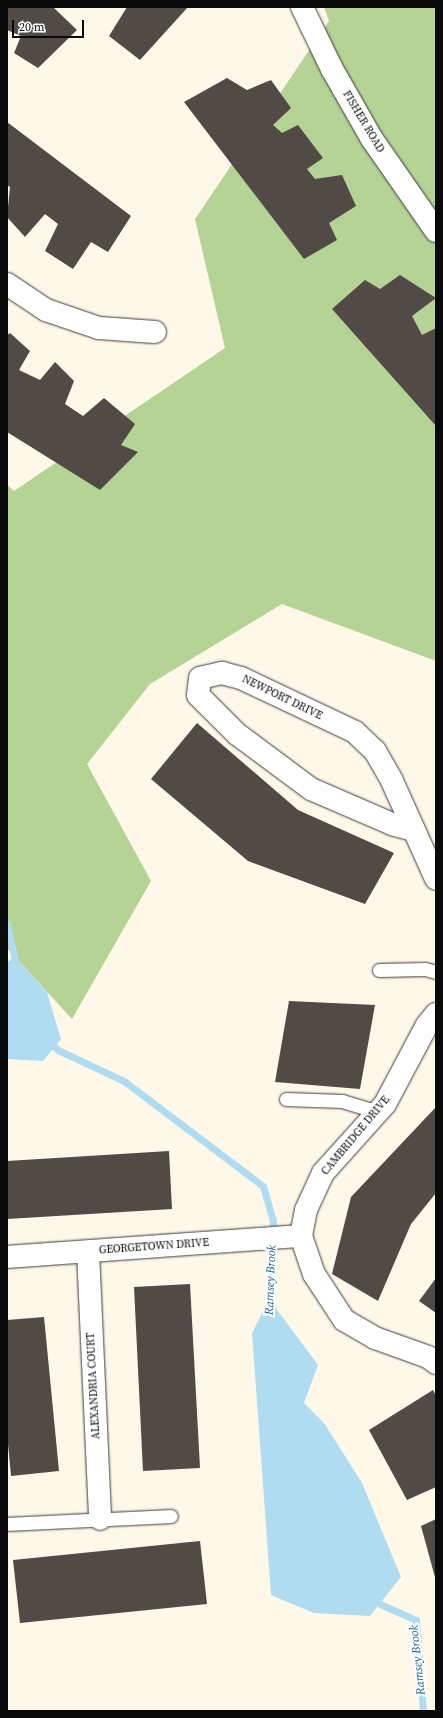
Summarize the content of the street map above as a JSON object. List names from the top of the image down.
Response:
{
  "streets": {
    "street": [
      "FISHER ROAD",
      "NEWPORT DRIVE",
      "CAMBRIDGE DRIVE",
      "GEORGETOWN DRIVE",
      "ALEXANDRIA COURT"
    ]
  },
  "crossings": [
    ["CAMBRIDGE DRIVE", "GEORGETOWN DRIVE"],
    ["GEORGETOWN DRIVE", "ALEXANDRIA COURT"]
  ],
  "water": ["Ramsey Brook"],
  "scale_bar": "20 m"
}
